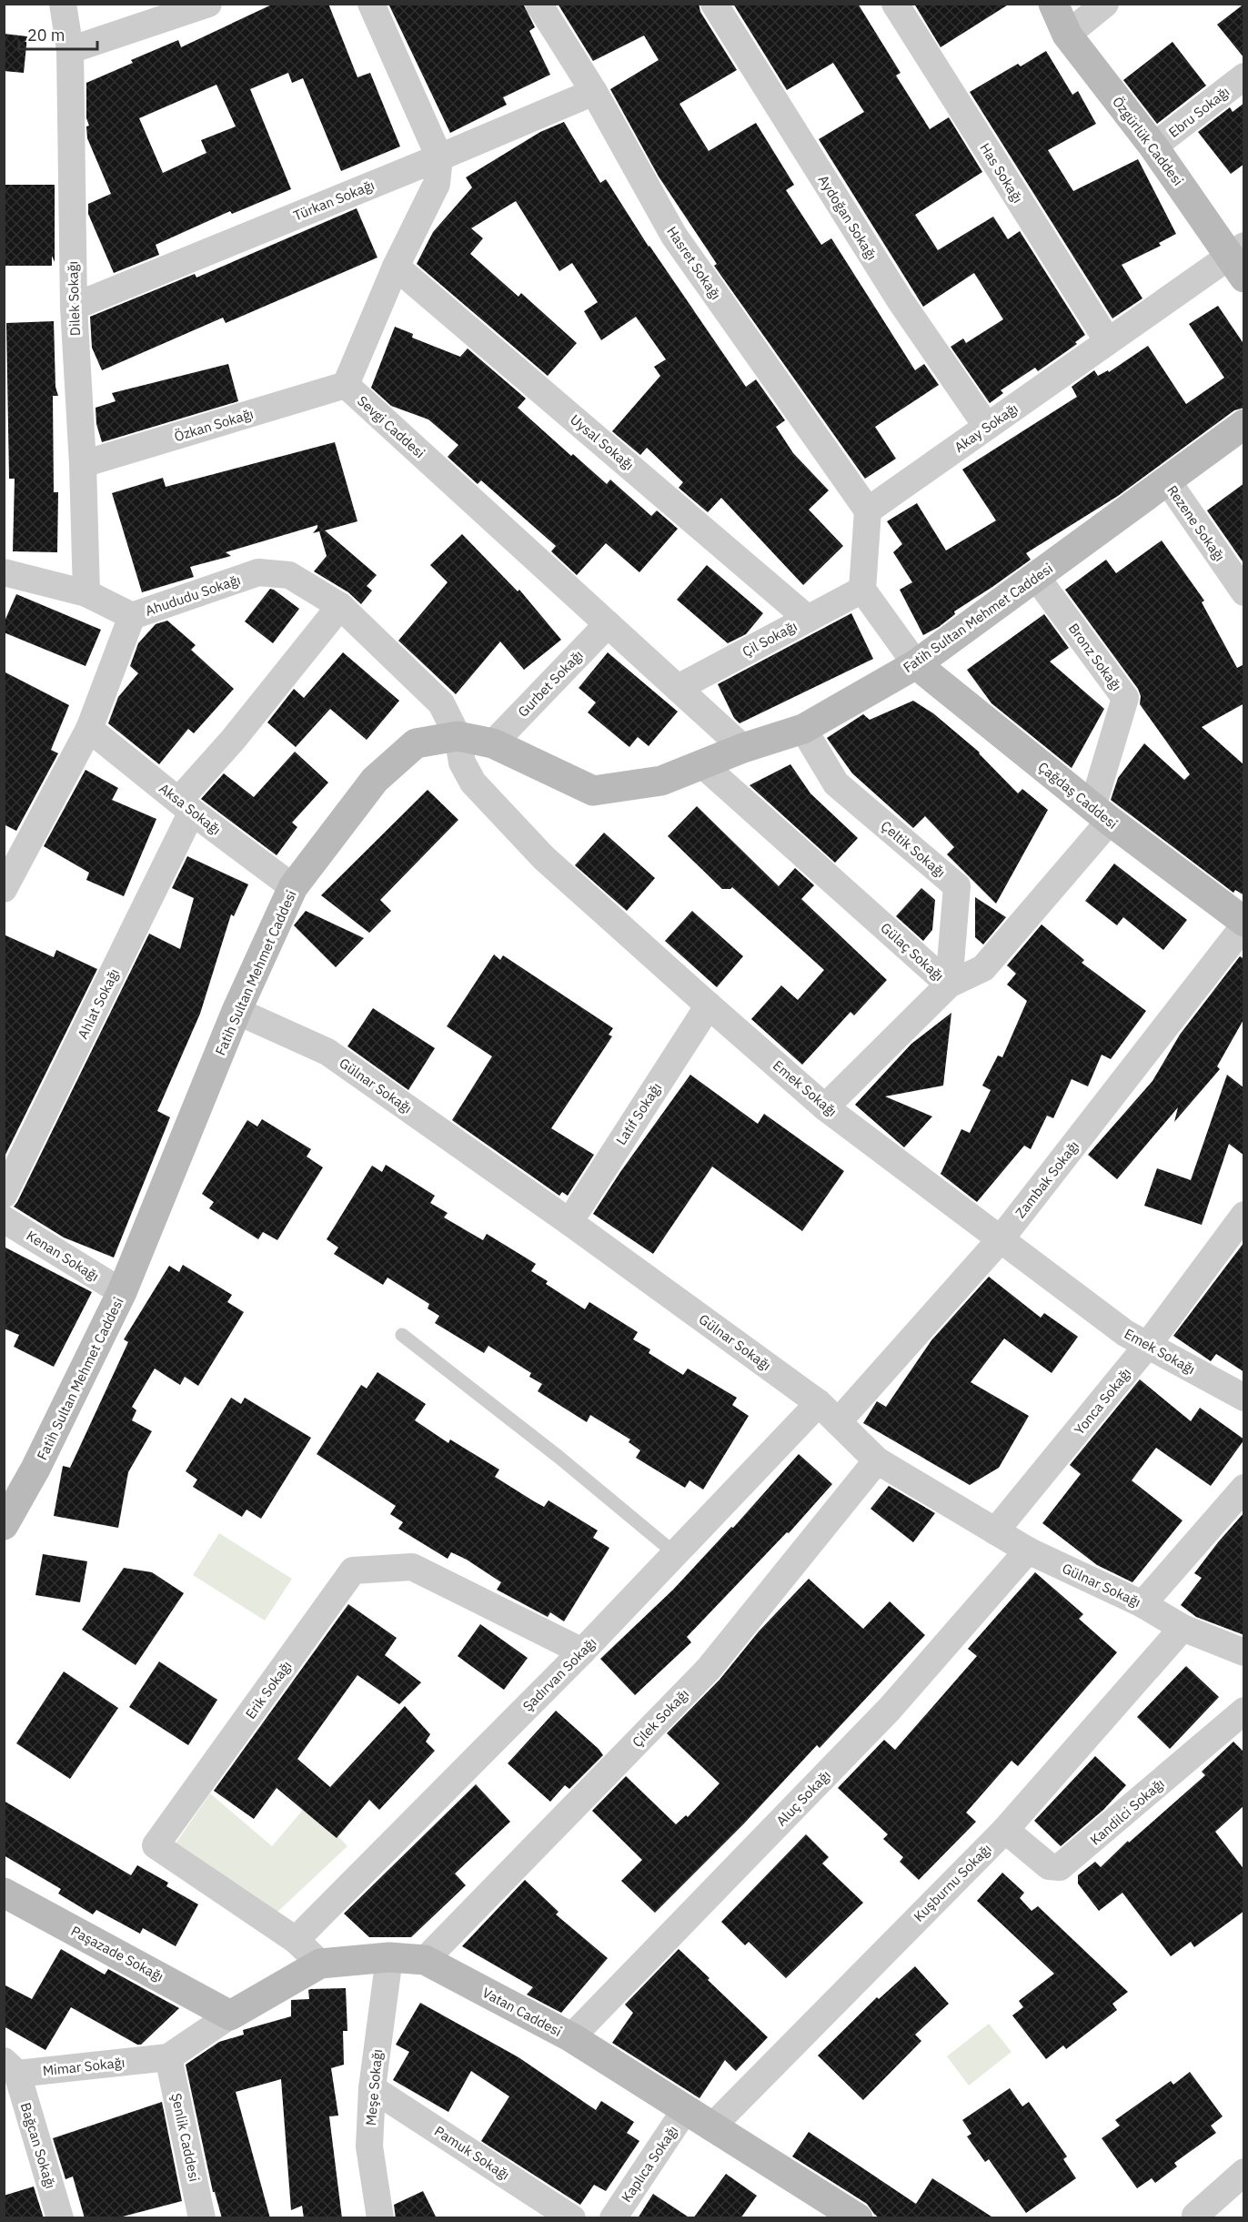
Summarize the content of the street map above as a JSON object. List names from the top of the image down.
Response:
{
  "streets": {
    "street": [
      "Ebru Sokağı",
      "Özgürlük Caddesi",
      "Has Sokağı",
      "Türkan Sokağı",
      "Aydoğan Sokağı",
      "Hasret Sokağı",
      "Dilek Sokağı",
      "Özkan Sokağı",
      "Sevgi Caddesi",
      "Akay Sokağı",
      "Uysal Sokağı",
      "Rezene Sokağı",
      "Ahududu Sokağı",
      "Fatih Sultan Mehmet Caddesi",
      "Çil Sokağı",
      "Bronz Sokağı",
      "Gurbet Sokağı",
      "Çağdaş Caddesi",
      "Aksa Sokağı",
      "Çeltik Sokağı",
      "Gülaç Sokağı",
      "Ahlat Sokağı",
      "Gülnar Sokağı",
      "Emek Sokağı",
      "Latif Sokağı",
      "Zambak Sokağı",
      "Kenan Sokağı",
      "Yonca Sokağı",
      "Şadırvan Sokağı",
      "Erik Sokağı",
      "Çilek Sokağı",
      "Aluç Sokağı",
      "Kandilci Sokağı",
      "Kuşburnu Sokağı",
      "Paşazade Sokağı",
      "Vatan Caddesi",
      "Mimar Sokağı",
      "Meşe Sokağı",
      "Şenlik Caddesi",
      "Bağcan Sokağı",
      "Pamuk Sokağı",
      "Kaplıca Sokağı"
    ]
  },
  "crossings": [
    ["Ebru Sokağı", "Özgürlük Caddesi"],
    ["Özgürlük Caddesi", "Akay Sokağı"],
    ["Has Sokağı", "Akay Sokağı"],
    ["Türkan Sokağı", "Hasret Sokağı"],
    ["Türkan Sokağı", "Dilek Sokağı"],
    ["Türkan Sokağı", "Sevgi Caddesi"],
    ["Aydoğan Sokağı", "Akay Sokağı"],
    ["Hasret Sokağı", "Akay Sokağı"],
    ["Dilek Sokağı", "Özkan Sokağı"],
    ["Özkan Sokağı", "Sevgi Caddesi"],
    ["Sevgi Caddesi", "Uysal Sokağı"],
    ["Sevgi Caddesi", "Fatih Sultan Mehmet Caddesi"],
    ["Sevgi Caddesi", "Çil Sokağı"],
    ["Sevgi Caddesi", "Gurbet Sokağı"],
    ["Uysal Sokağı", "Çil Sokağı"],
    ["Rezene Sokağı", "Fatih Sultan Mehmet Caddesi"],
    ["Ahududu Sokağı", "Aksa Sokağı"],
    ["Ahududu Sokağı", "Ahlat Sokağı"],
    ["Ahududu Sokağı", "Emek Sokağı"],
    ["Fatih Sultan Mehmet Caddesi", "Bronz Sokağı"],
    ["Fatih Sultan Mehmet Caddesi", "Gurbet Sokağı"],
    ["Fatih Sultan Mehmet Caddesi", "Çağdaş Caddesi"],
    ["Fatih Sultan Mehmet Caddesi", "Aksa Sokağı"],
    ["Fatih Sultan Mehmet Caddesi", "Çeltik Sokağı"],
    ["Fatih Sultan Mehmet Caddesi", "Gülaç Sokağı"],
    ["Fatih Sultan Mehmet Caddesi", "Gülnar Sokağı"],
    ["Fatih Sultan Mehmet Caddesi", "Emek Sokağı"],
    ["Fatih Sultan Mehmet Caddesi", "Kenan Sokağı"],
    ["Bronz Sokağı", "Çağdaş Caddesi"],
    ["Bronz Sokağı", "Gülaç Sokağı"],
    ["Çağdaş Caddesi", "Gülaç Sokağı"],
    ["Çağdaş Caddesi", "Zambak Sokağı"],
    ["Aksa Sokağı", "Ahlat Sokağı"],
    ["Çeltik Sokağı", "Gülaç Sokağı"],
    ["Gülnar Sokağı", "Latif Sokağı"],
    ["Gülnar Sokağı", "Zambak Sokağı"],
    ["Gülnar Sokağı", "Yonca Sokağı"],
    ["Gülnar Sokağı", "Şadırvan Sokağı"],
    ["Gülnar Sokağı", "Çilek Sokağı"],
    ["Gülnar Sokağı", "Aluç Sokağı"],
    ["Gülnar Sokağı", "Kuşburnu Sokağı"],
    ["Emek Sokağı", "Latif Sokağı"],
    ["Emek Sokağı", "Zambak Sokağı"],
    ["Emek Sokağı", "Yonca Sokağı"],
    ["Zambak Sokağı", "Şadırvan Sokağı"],
    ["Şadırvan Sokağı", "Erik Sokağı"],
    ["Erik Sokağı", "Vatan Caddesi"],
    ["Çilek Sokağı", "Vatan Caddesi"],
    ["Aluç Sokağı", "Vatan Caddesi"],
    ["Kandilci Sokağı", "Kuşburnu Sokağı"],
    ["Kuşburnu Sokağı", "Vatan Caddesi"],
    ["Paşazade Sokağı", "Vatan Caddesi"],
    ["Vatan Caddesi", "Mimar Sokağı"],
    ["Vatan Caddesi", "Meşe Sokağı"],
    ["Vatan Caddesi", "Şenlik Caddesi"],
    ["Vatan Caddesi", "Kaplıca Sokağı"],
    ["Mimar Sokağı", "Şenlik Caddesi"],
    ["Mimar Sokağı", "Bağcan Sokağı"],
    ["Meşe Sokağı", "Pamuk Sokağı"]
  ],
  "scale_bar": "20 m"
}
